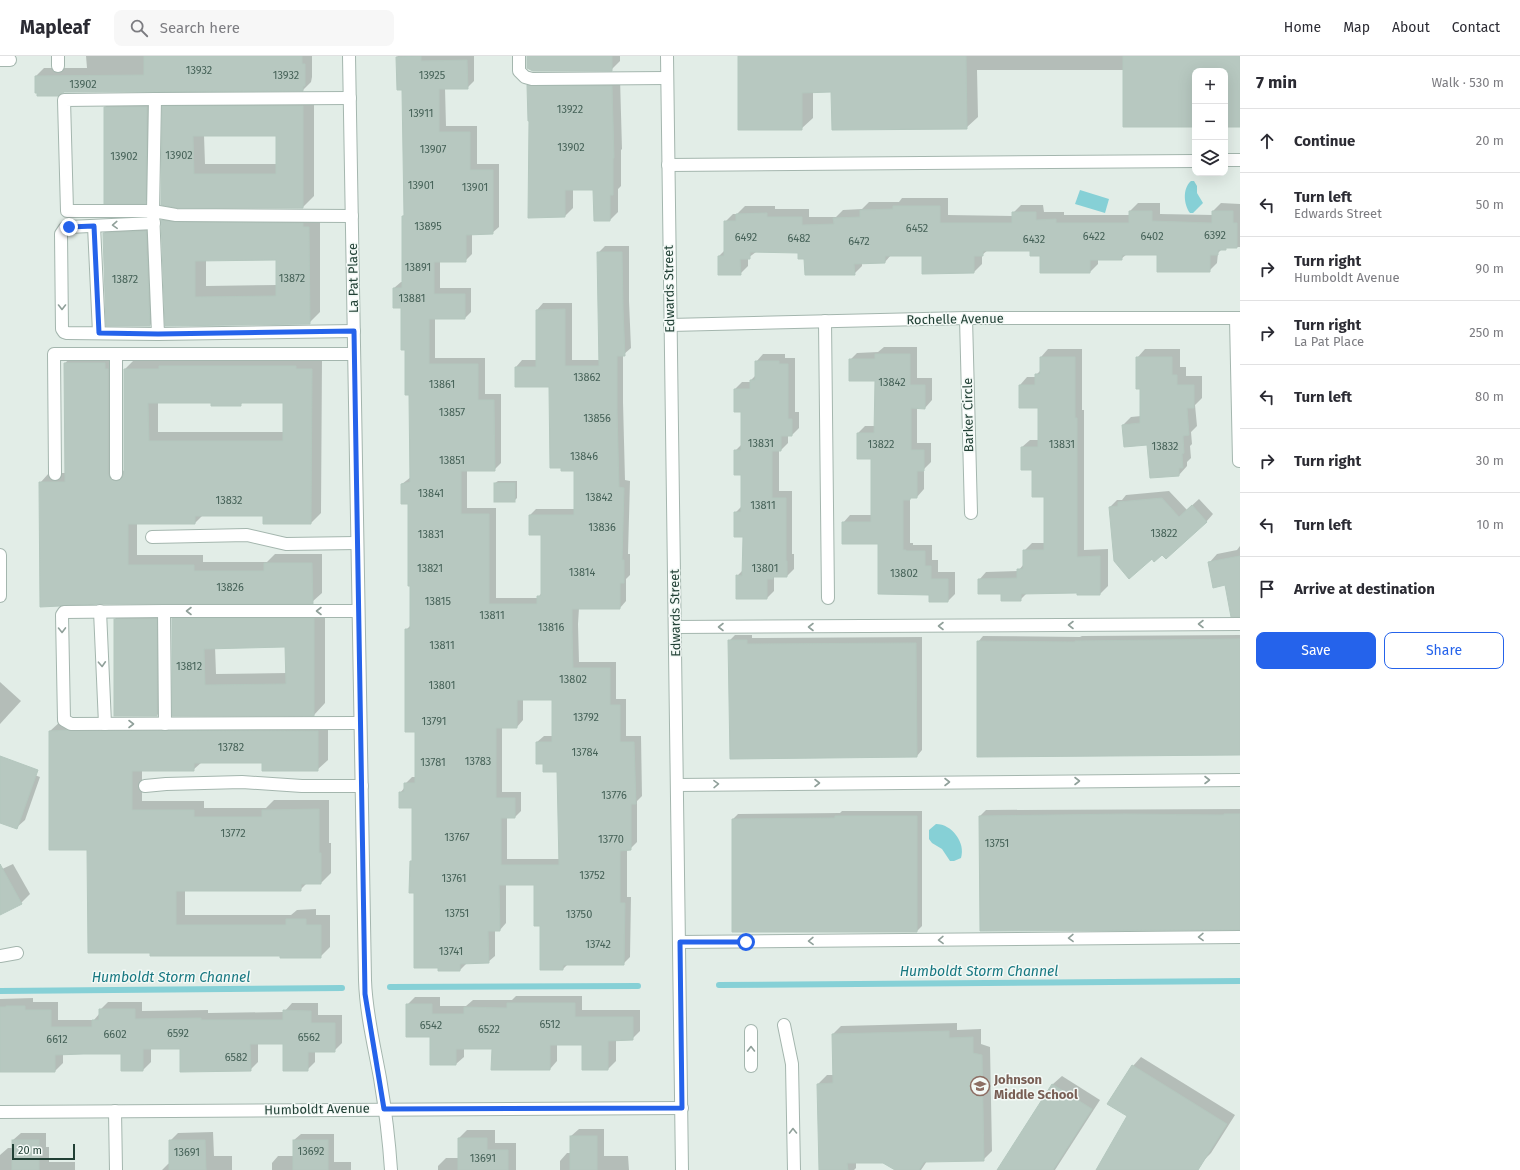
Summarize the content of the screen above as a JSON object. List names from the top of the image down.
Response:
{
  "streets": {
    "street": [
      "La Pat Place",
      "Edwards Street",
      "Rochelle Avenue",
      "Barker Circle",
      "Humboldt Avenue"
    ]
  },
  "crossings": [
    ["La Pat Place", "Humboldt Avenue"],
    ["Edwards Street", "Rochelle Avenue"],
    ["Edwards Street", "Humboldt Avenue"],
    ["Rochelle Avenue", "Barker Circle"]
  ],
  "water": ["Humboldt Storm Channel"],
  "places": {
    "school or university": ["Johnson Middle School"]
  },
  "house_numbers": [
    "13932",
    "13932",
    "13925",
    "13902",
    "13922",
    "13911",
    "13902",
    "13907",
    "13902",
    "13902",
    "13901",
    "13901",
    "13895",
    "6452",
    "6392",
    "6422",
    "6402",
    "6492",
    "6482",
    "6432",
    "6472",
    "13891",
    "13872",
    "13872",
    "13881",
    "13862",
    "13842",
    "13861",
    "13857",
    "13856",
    "13831",
    "13822",
    "13831",
    "13832",
    "13846",
    "13851",
    "13841",
    "13842",
    "13832",
    "13811",
    "13836",
    "13822",
    "13831",
    "13821",
    "13801",
    "13814",
    "13802",
    "13826",
    "13815",
    "13811",
    "13816",
    "13811",
    "13812",
    "13802",
    "13801",
    "13792",
    "13791",
    "13782",
    "13784",
    "13783",
    "13781",
    "13776",
    "13772",
    "13767",
    "13770",
    "13751",
    "13752",
    "13761",
    "13751",
    "13750",
    "13742",
    "13741",
    "6512",
    "6542",
    "6522",
    "6592",
    "6602",
    "6562",
    "6612",
    "6582",
    "13692",
    "13691",
    "13691"
  ],
  "scale_bar": "20 m",
  "page": {
    "header": "Mapleaf",
    "search": "Search here",
    "nav": [
      "Home",
      "Map",
      "About",
      "Contact"
    ],
    "heading": ["7 min", "Walk · 530 m"],
    "map_buttons": ["+", "−"],
    "list": [
      ["Continue", "20 m"],
      ["Turn left", "Edwards Street", "50 m"],
      ["Turn right", "Humboldt Avenue", "90 m"],
      ["Turn right", "La Pat Place", "250 m"],
      ["Turn left", "80 m"],
      ["Turn right", "30 m"],
      ["Turn left", "10 m"],
      "Arrive at destination"
    ],
    "buttons": ["Save", "Share"],
    "scale": "20 m"
  }
}
